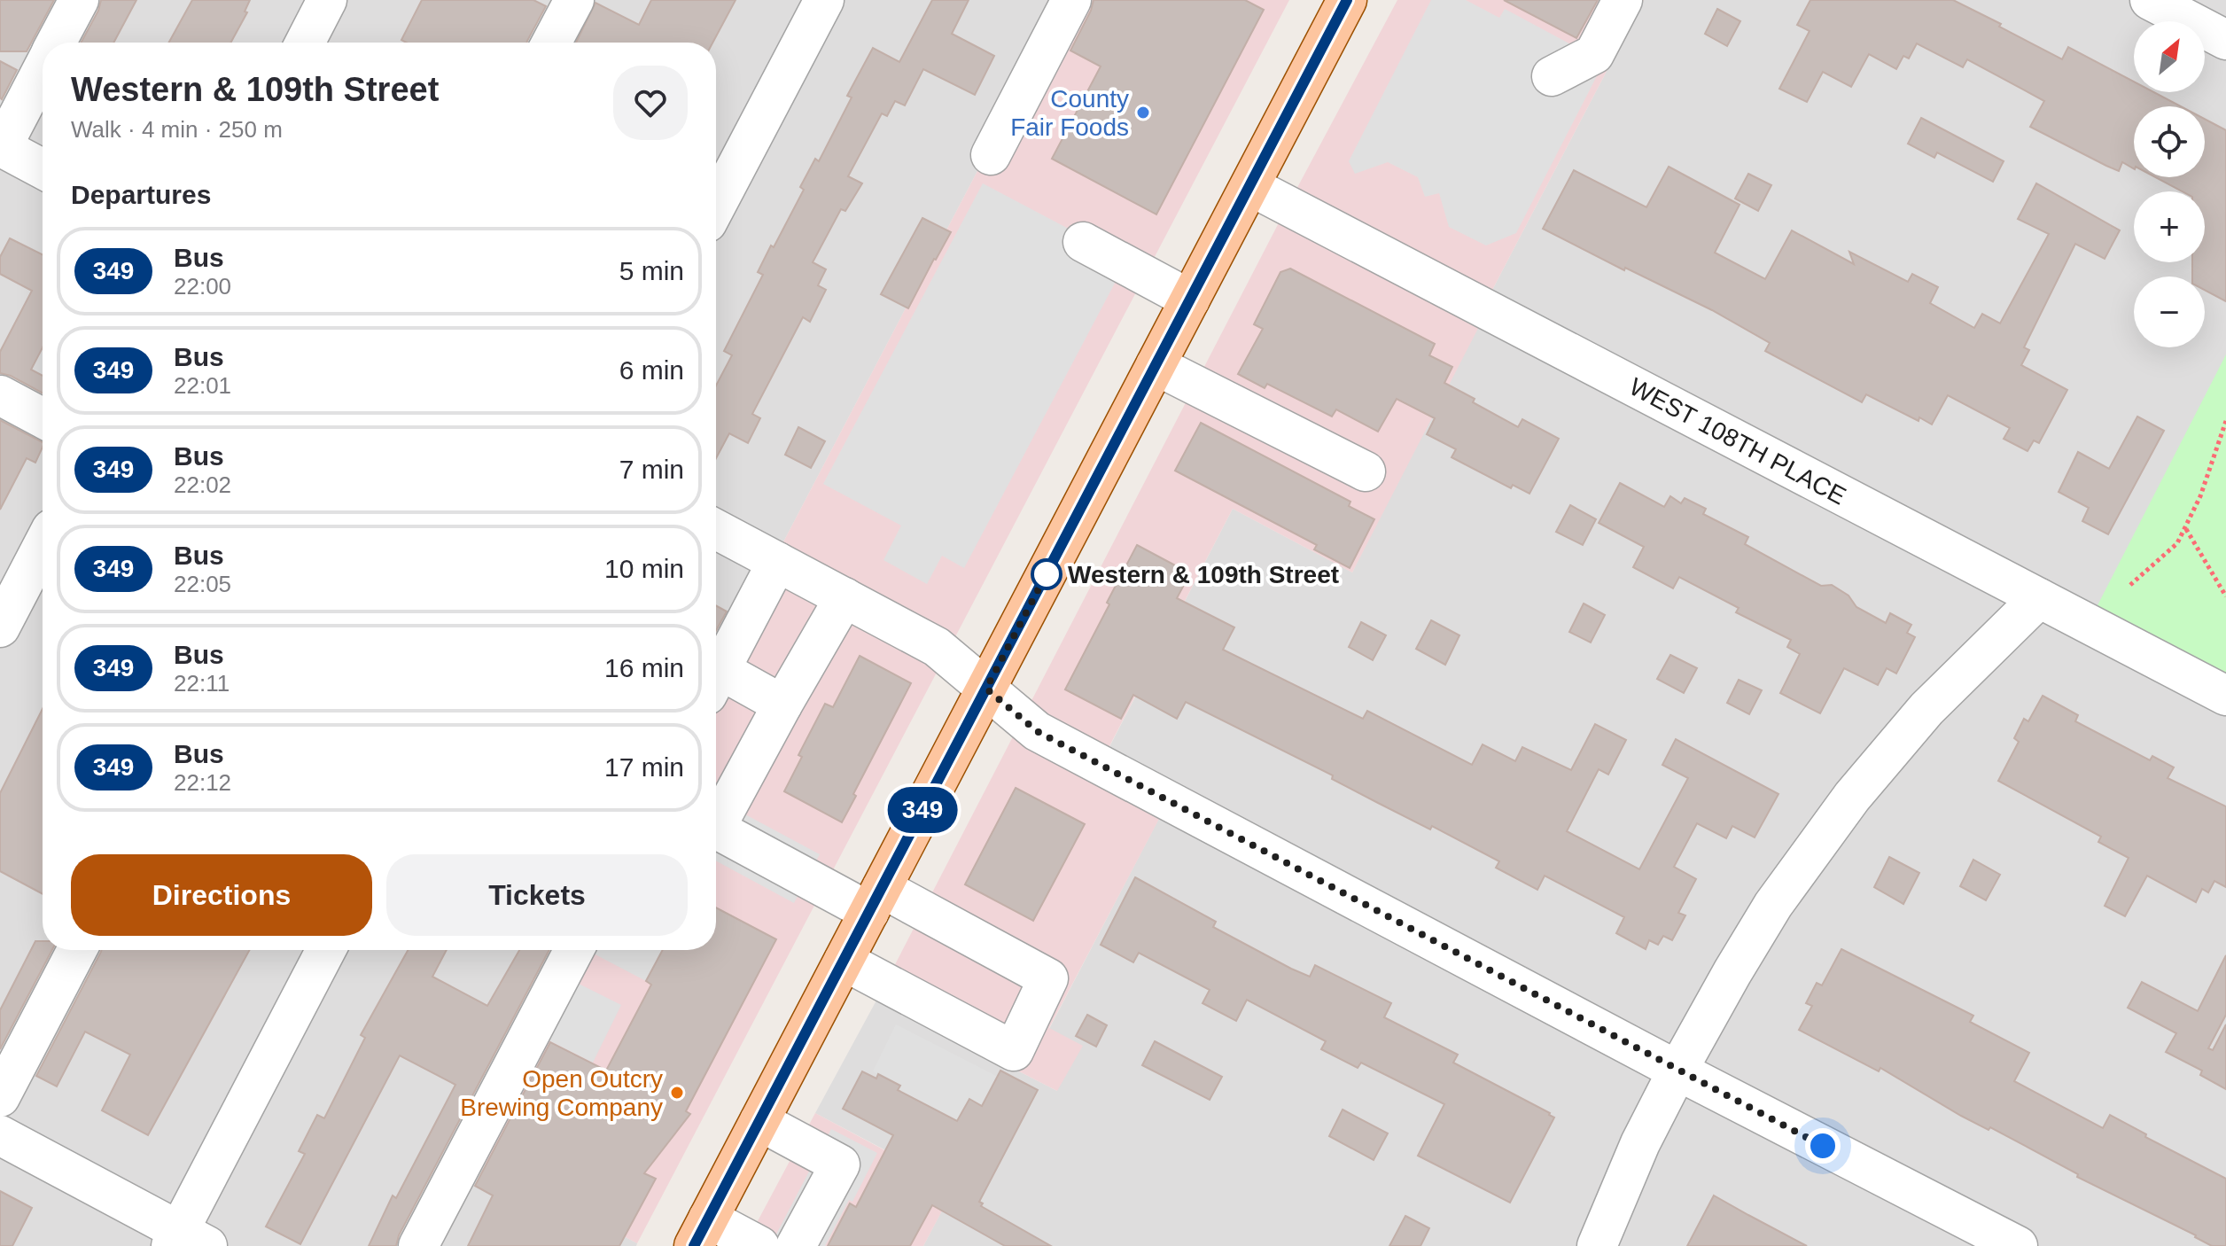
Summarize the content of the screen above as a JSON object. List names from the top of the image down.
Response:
{
  "streets": {
    "street": ["WEST 108TH PLACE"]
  },
  "places": ["County Fair Foods", "Western & 109th Street", "Open Outcry Brewing Company"],
  "lines": ["bus line 349"],
  "north": "top right",
  "page": {
    "on_map": "349",
    "map_buttons": ["+", "−"],
    "heading": [
      ["Western & 109th Street", "Walk · 4 min · 250 m"],
      "Departures"
    ],
    "list": [
      {
        "mark": "349",
        "name": "Bus",
        "note": "22:00",
        "value": "5 min"
      },
      {
        "mark": "349",
        "name": "Bus",
        "note": "22:01",
        "value": "6 min"
      },
      {
        "mark": "349",
        "name": "Bus",
        "note": "22:02",
        "value": "7 min"
      },
      {
        "mark": "349",
        "name": "Bus",
        "note": "22:05",
        "value": "10 min"
      },
      {
        "mark": "349",
        "name": "Bus",
        "note": "22:11",
        "value": "16 min"
      },
      {
        "mark": "349",
        "name": "Bus",
        "note": "22:12",
        "value": "17 min"
      }
    ],
    "buttons": ["Directions", "Tickets"]
  }
}
